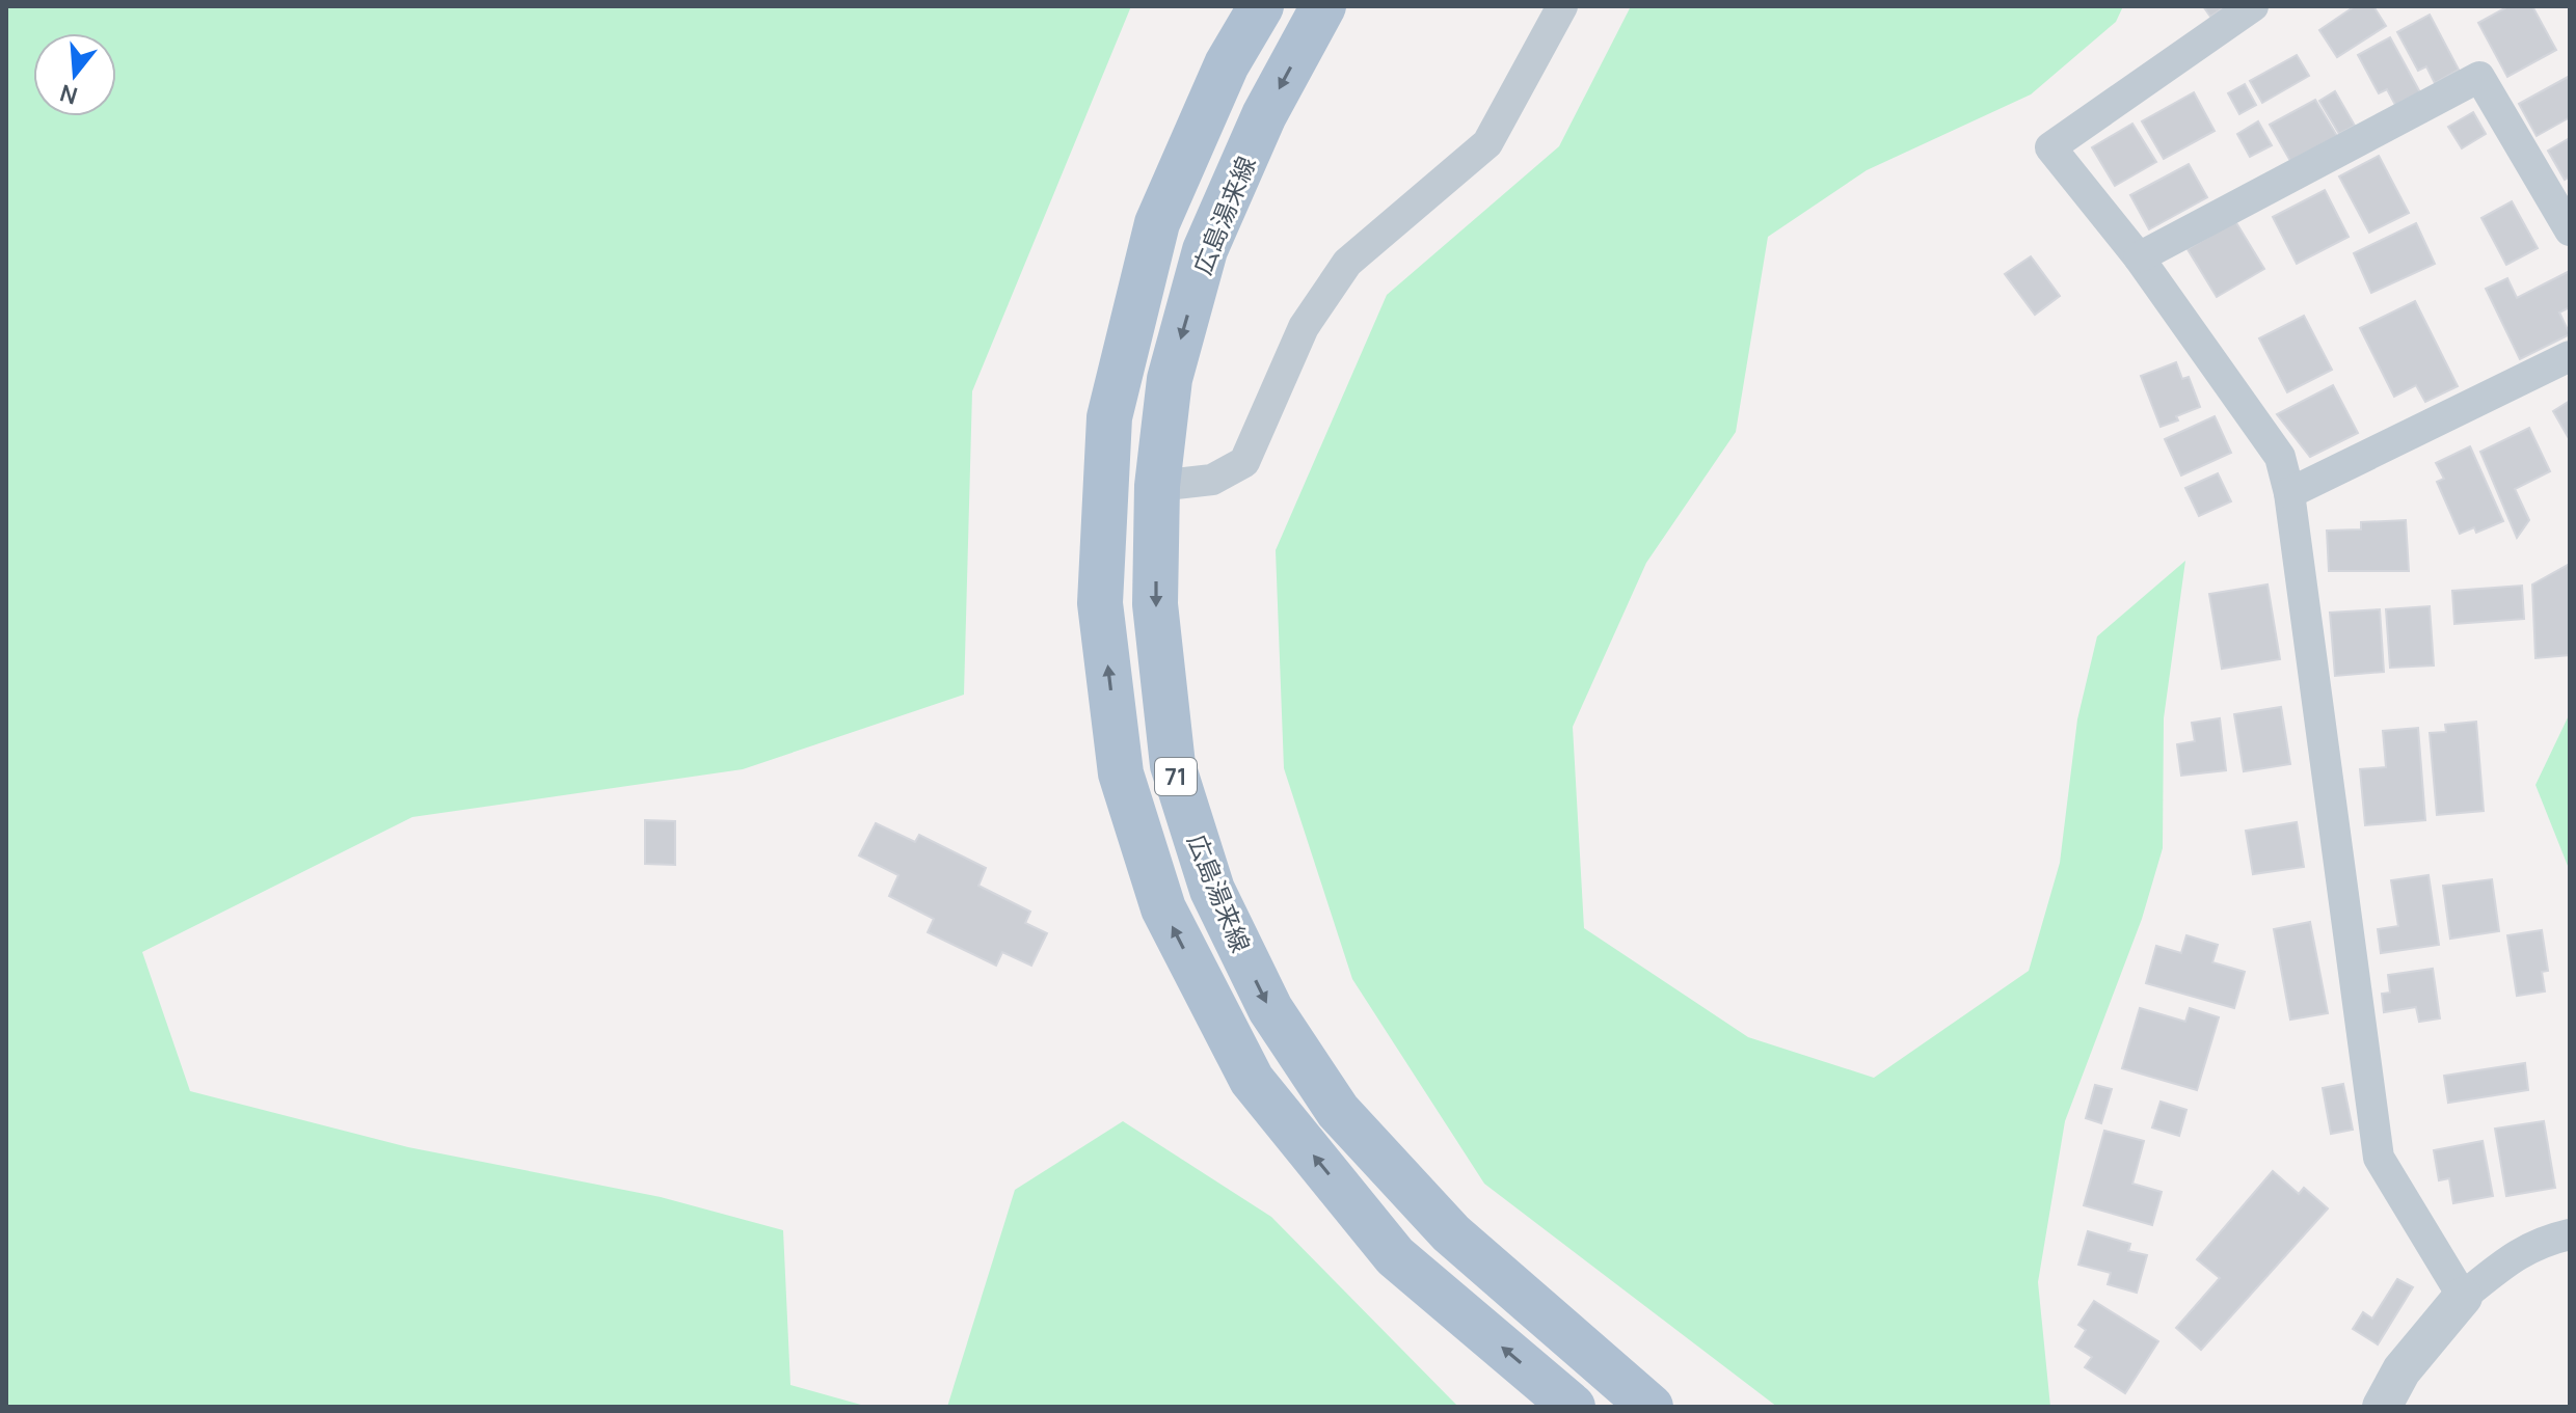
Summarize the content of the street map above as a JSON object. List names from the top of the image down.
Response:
{
  "streets": {
    "main road": ["広島湯来線", "71"]
  },
  "north": "bottom"
}
